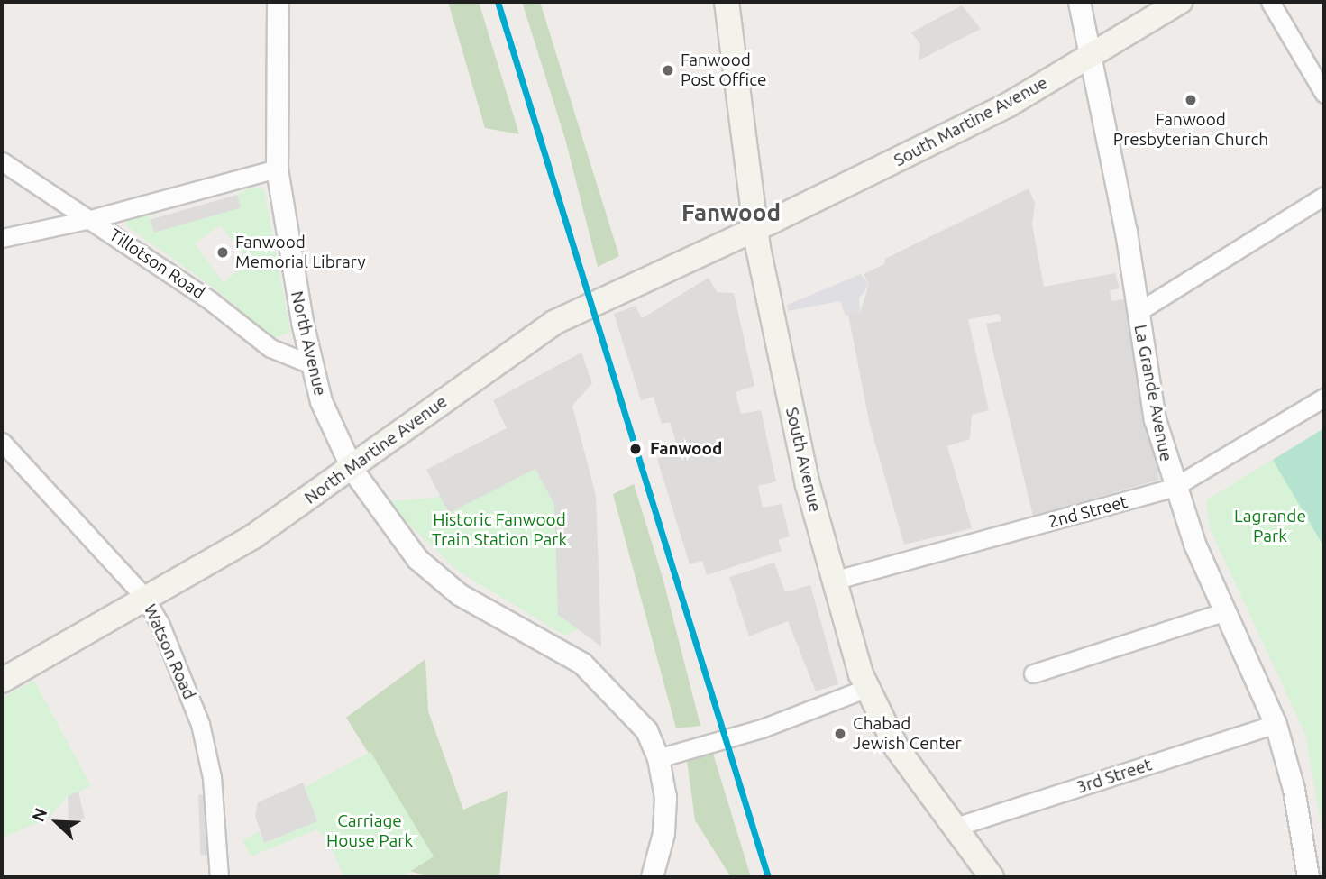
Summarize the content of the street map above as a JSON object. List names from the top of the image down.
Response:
{
  "streets": {
    "main road": ["South Martine Avenue", "North Martine Avenue", "South Avenue"],
    "street": [
      "Tillotson Road",
      "North Avenue",
      "La Grande Avenue",
      "2nd Street",
      "Watson Road",
      "3rd Street"
    ]
  },
  "crossings": [
    ["South Martine Avenue", "La Grande Avenue"],
    ["South Martine Avenue", "North Martine Avenue"],
    ["South Martine Avenue", "South Avenue"],
    ["Tillotson Road", "North Avenue"],
    ["North Avenue", "North Martine Avenue"],
    ["La Grande Avenue", "2nd Street"],
    ["La Grande Avenue", "3rd Street"],
    ["North Martine Avenue", "South Avenue"],
    ["North Martine Avenue", "Watson Road"],
    ["South Avenue", "2nd Street"],
    ["South Avenue", "3rd Street"]
  ],
  "districts": ["Fanwood"],
  "parks": ["Lagrande Park", "Historic Fanwood Train Station Park", "Carriage House Park"],
  "places": [
    "Fanwood Post Office",
    "Fanwood Presbyterian Church",
    "Fanwood Memorial Library",
    "Fanwood",
    "Chabad Jewish Center"
  ],
  "north": "top left"
}
